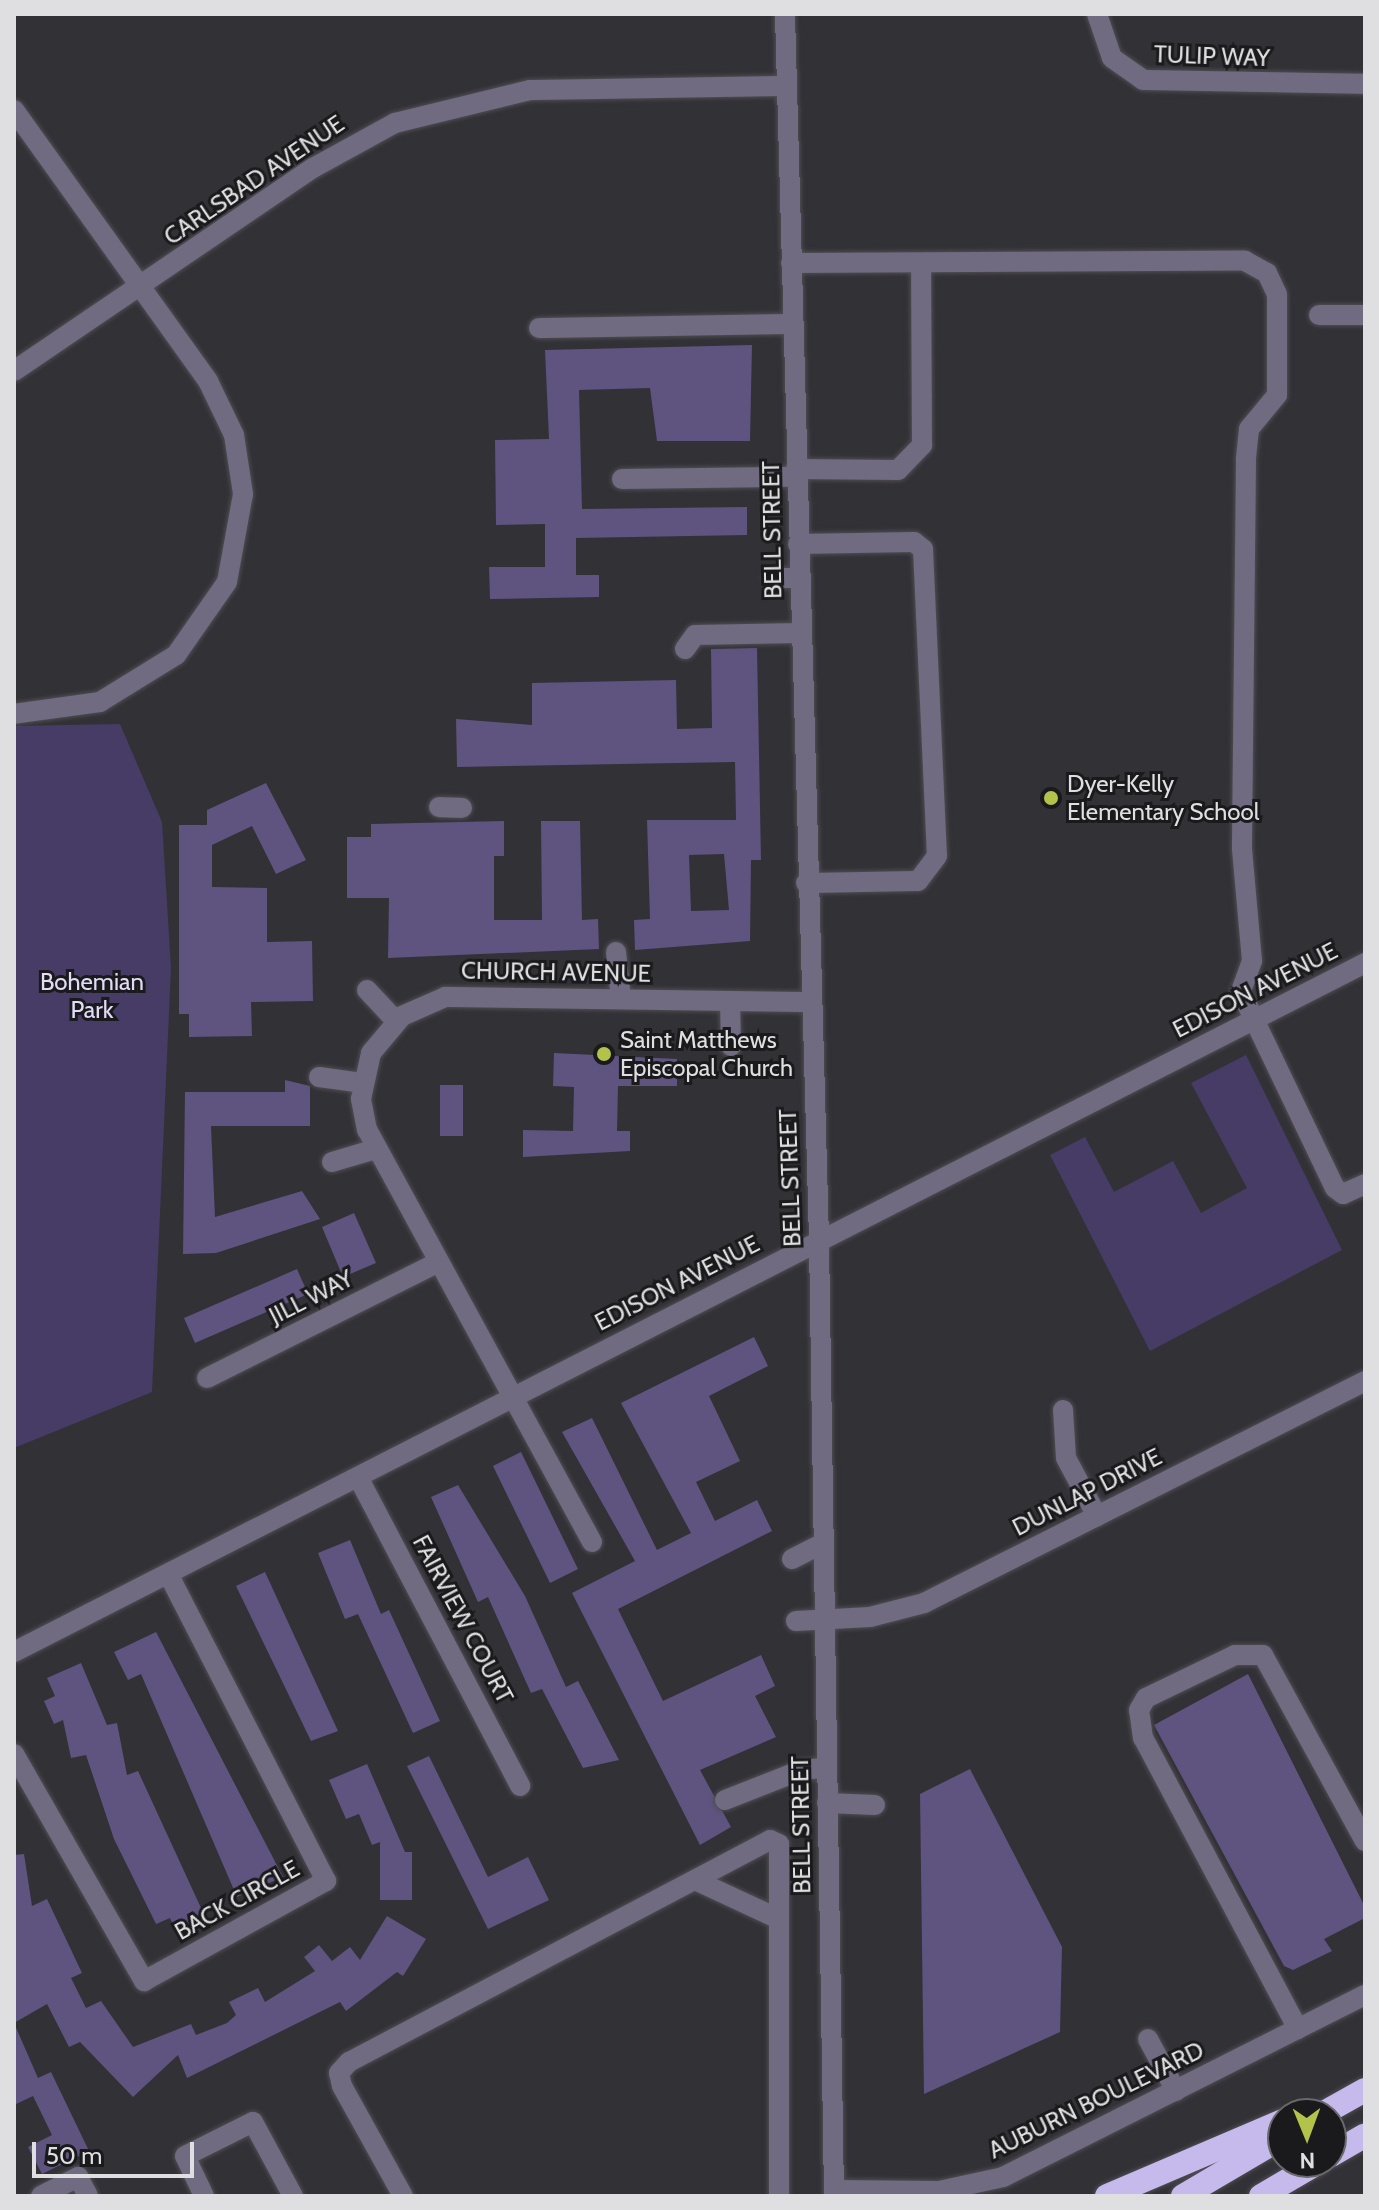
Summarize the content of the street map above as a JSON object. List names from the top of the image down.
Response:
{
  "streets": {
    "street": [
      "TULIP WAY",
      "CARLSBAD AVENUE",
      "BELL STREET",
      "CHURCH AVENUE",
      "EDISON AVENUE",
      "JILL WAY",
      "DUNLAP DRIVE",
      "FAIRVIEW COURT",
      "BACK CIRCLE",
      "AUBURN BOULEVARD"
    ]
  },
  "crossings": [
    ["CARLSBAD AVENUE", "BELL STREET"],
    ["BELL STREET", "CHURCH AVENUE"],
    ["BELL STREET", "EDISON AVENUE"],
    ["BELL STREET", "DUNLAP DRIVE"],
    ["BELL STREET", "AUBURN BOULEVARD"],
    ["CHURCH AVENUE", "EDISON AVENUE"],
    ["CHURCH AVENUE", "JILL WAY"],
    ["EDISON AVENUE", "FAIRVIEW COURT"],
    ["EDISON AVENUE", "BACK CIRCLE"]
  ],
  "parks": ["Bohemian Park"],
  "places": ["Dyer-Kelly Elementary School", "Saint Matthews Episcopal Church"],
  "scale_bar": "50 m",
  "north": "bottom"
}
